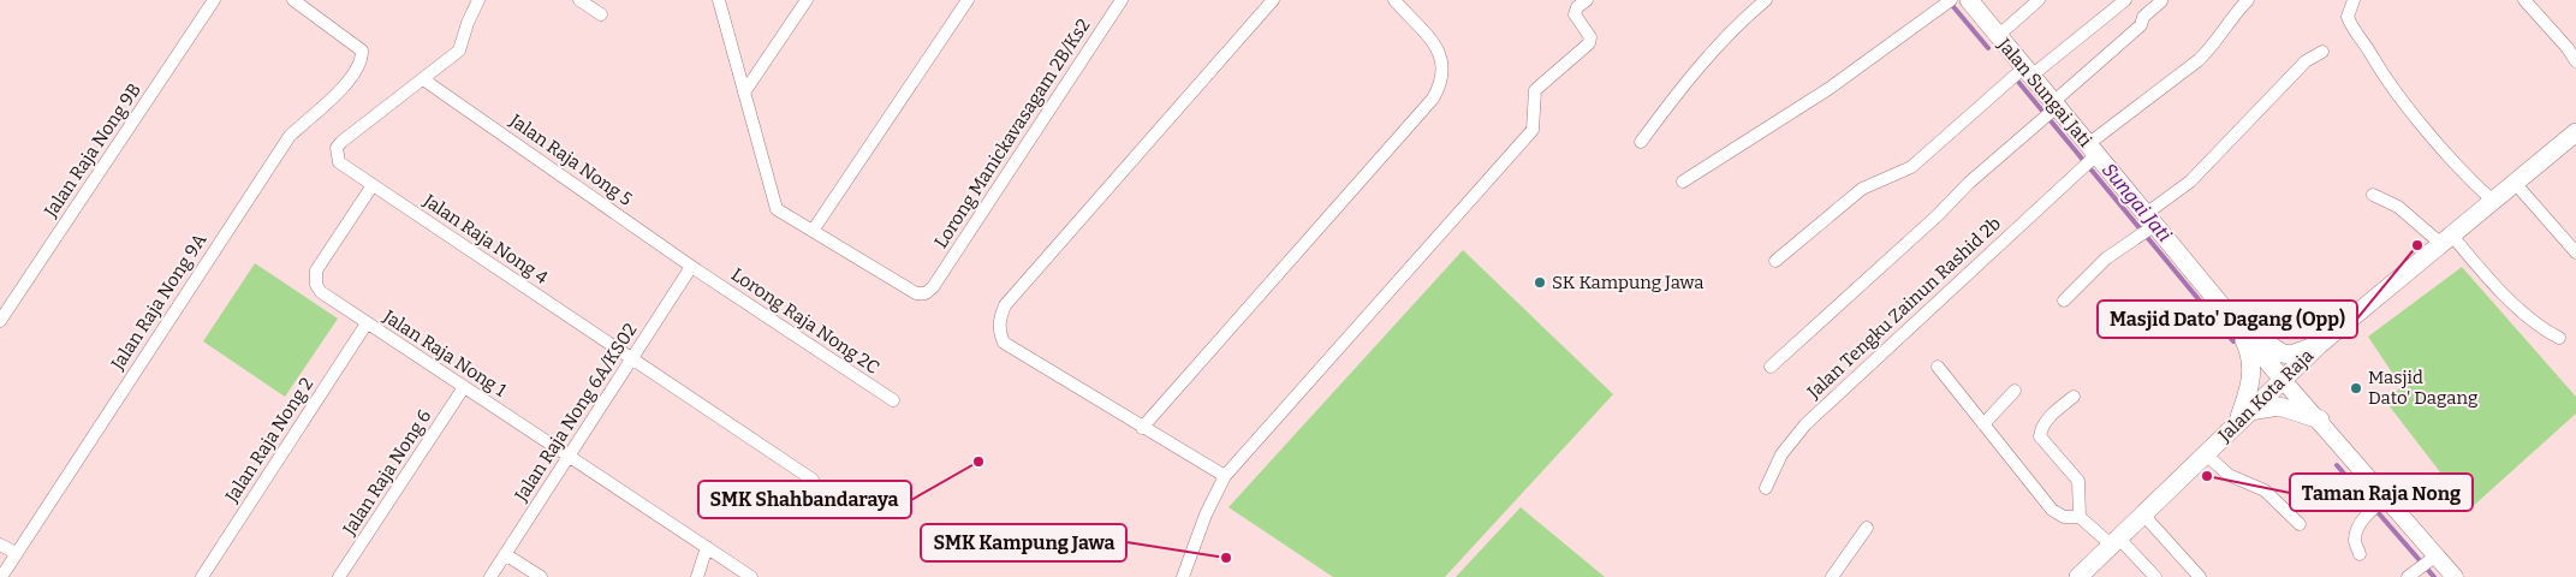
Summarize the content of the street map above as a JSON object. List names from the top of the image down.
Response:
{
  "streets": {
    "main road": ["Jalan Sungai Jati", "Jalan Kota Raja"],
    "street": [
      "Lorong Manickavasagam 2B/Ks2",
      "Jalan Raja Nong 9B",
      "Jalan Raja Nong 5",
      "Jalan Raja Nong 4",
      "Jalan Raja Nong 9A",
      "Jalan Tengku Zainun Rashid 2b",
      "Lorong Raja Nong 2C",
      "Jalan Raja Nong 1",
      "Jalan Raja Nong 6A/KS02",
      "Jalan Raja Nong 2",
      "Jalan Raja Nong 6"
    ]
  },
  "crossings": [
    ["Jalan Sungai Jati", "Jalan Tengku Zainun Rashid 2b"],
    ["Jalan Sungai Jati", "Jalan Kota Raja"],
    ["Jalan Raja Nong 5", "Jalan Raja Nong 4"],
    ["Jalan Raja Nong 5", "Lorong Raja Nong 2C"],
    ["Jalan Raja Nong 5", "Jalan Raja Nong 6A/KS02"],
    ["Jalan Raja Nong 4", "Jalan Raja Nong 1"],
    ["Jalan Raja Nong 4", "Jalan Raja Nong 6A/KS02"],
    ["Lorong Raja Nong 2C", "Jalan Raja Nong 6A/KS02"],
    ["Jalan Raja Nong 1", "Jalan Raja Nong 6A/KS02"],
    ["Jalan Raja Nong 1", "Jalan Raja Nong 2"],
    ["Jalan Raja Nong 1", "Jalan Raja Nong 6"]
  ],
  "water": ["Sungai Jati"],
  "places": [
    "Masjid Dato' Dagang (Opp)",
    "SK Kampung Jawa",
    "Masjid Dato' Dagang",
    "SMK Shahbandaraya",
    "Taman Raja Nong",
    "SMK Kampung Jawa"
  ]
}
